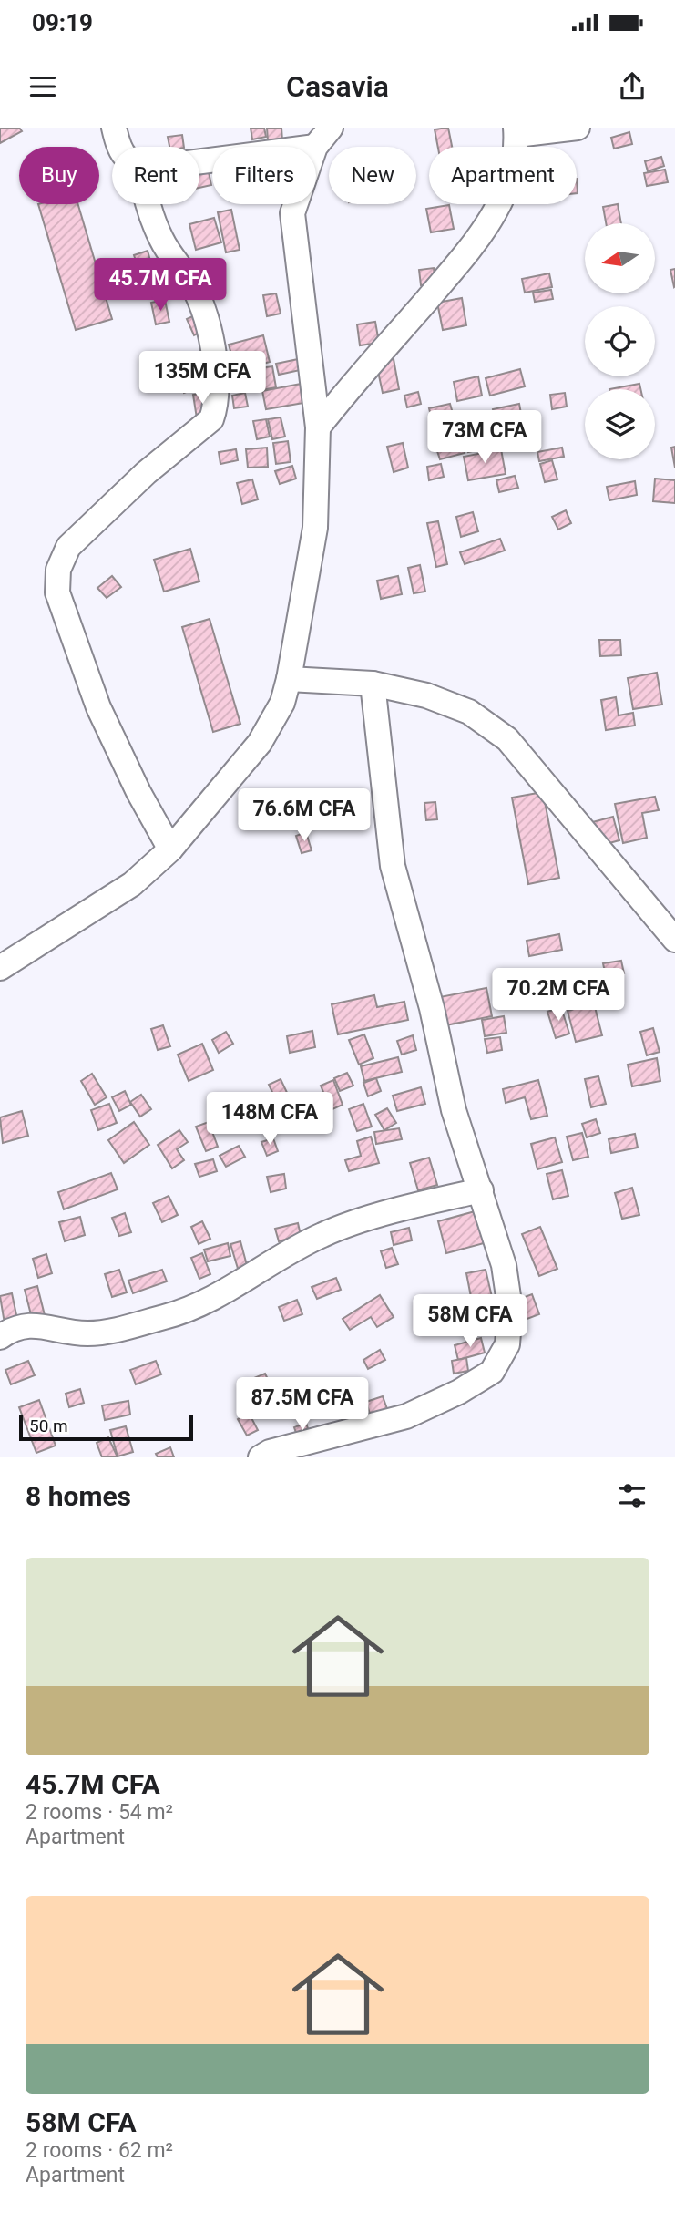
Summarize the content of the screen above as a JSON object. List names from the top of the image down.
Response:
{
  "scale_bar": "50 m",
  "north": "left",
  "page": {
    "status": "09:19",
    "header": "Casavia",
    "chip": [
      "Buy",
      "Rent",
      "Filters",
      "New",
      "Apartment"
    ],
    "price": [
      "45.7M CFA",
      "135M CFA",
      "73M CFA",
      "76.6M CFA",
      "70.2M CFA",
      "148M CFA",
      "58M CFA",
      "87.5M CFA"
    ],
    "scale": "50 m",
    "heading": "8 homes",
    "list": [
      {
        "name": "45.7M CFA",
        "note": "2 rooms · 54 m² · Apartment"
      },
      {
        "name": "58M CFA",
        "note": "2 rooms · 62 m² · Apartment"
      }
    ]
  }
}
